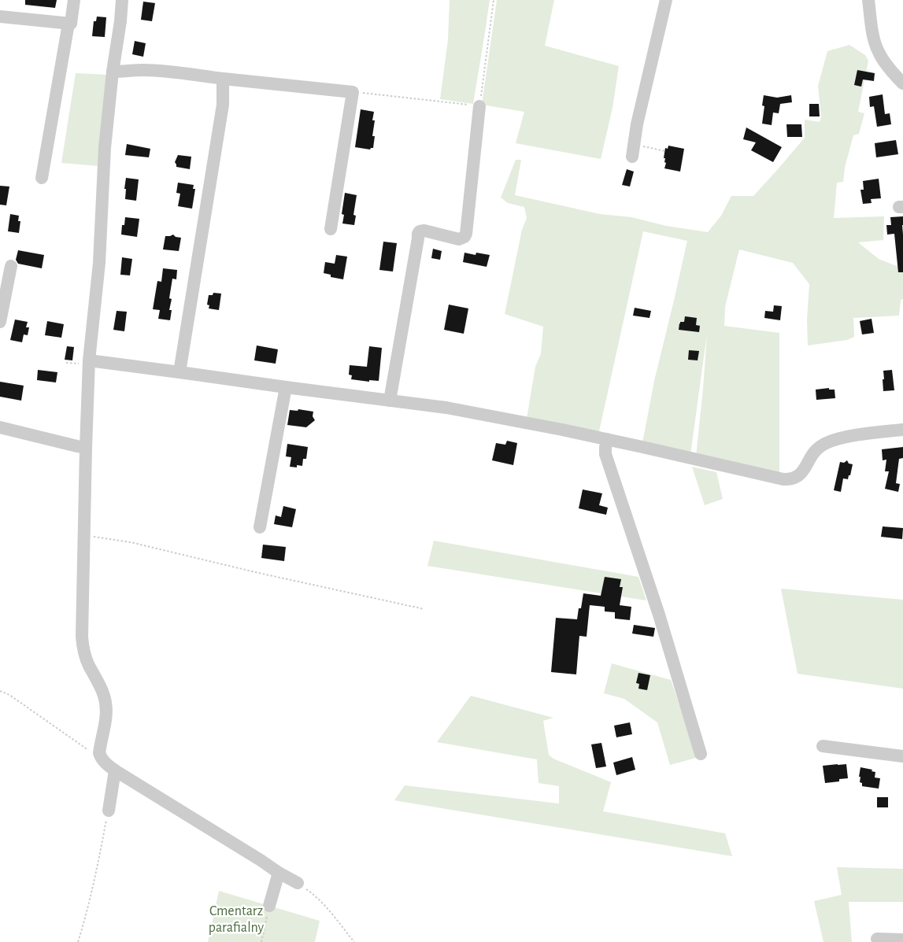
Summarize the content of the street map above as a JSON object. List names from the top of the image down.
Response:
{
  "parks": ["Cmentarz parafialny"]
}
